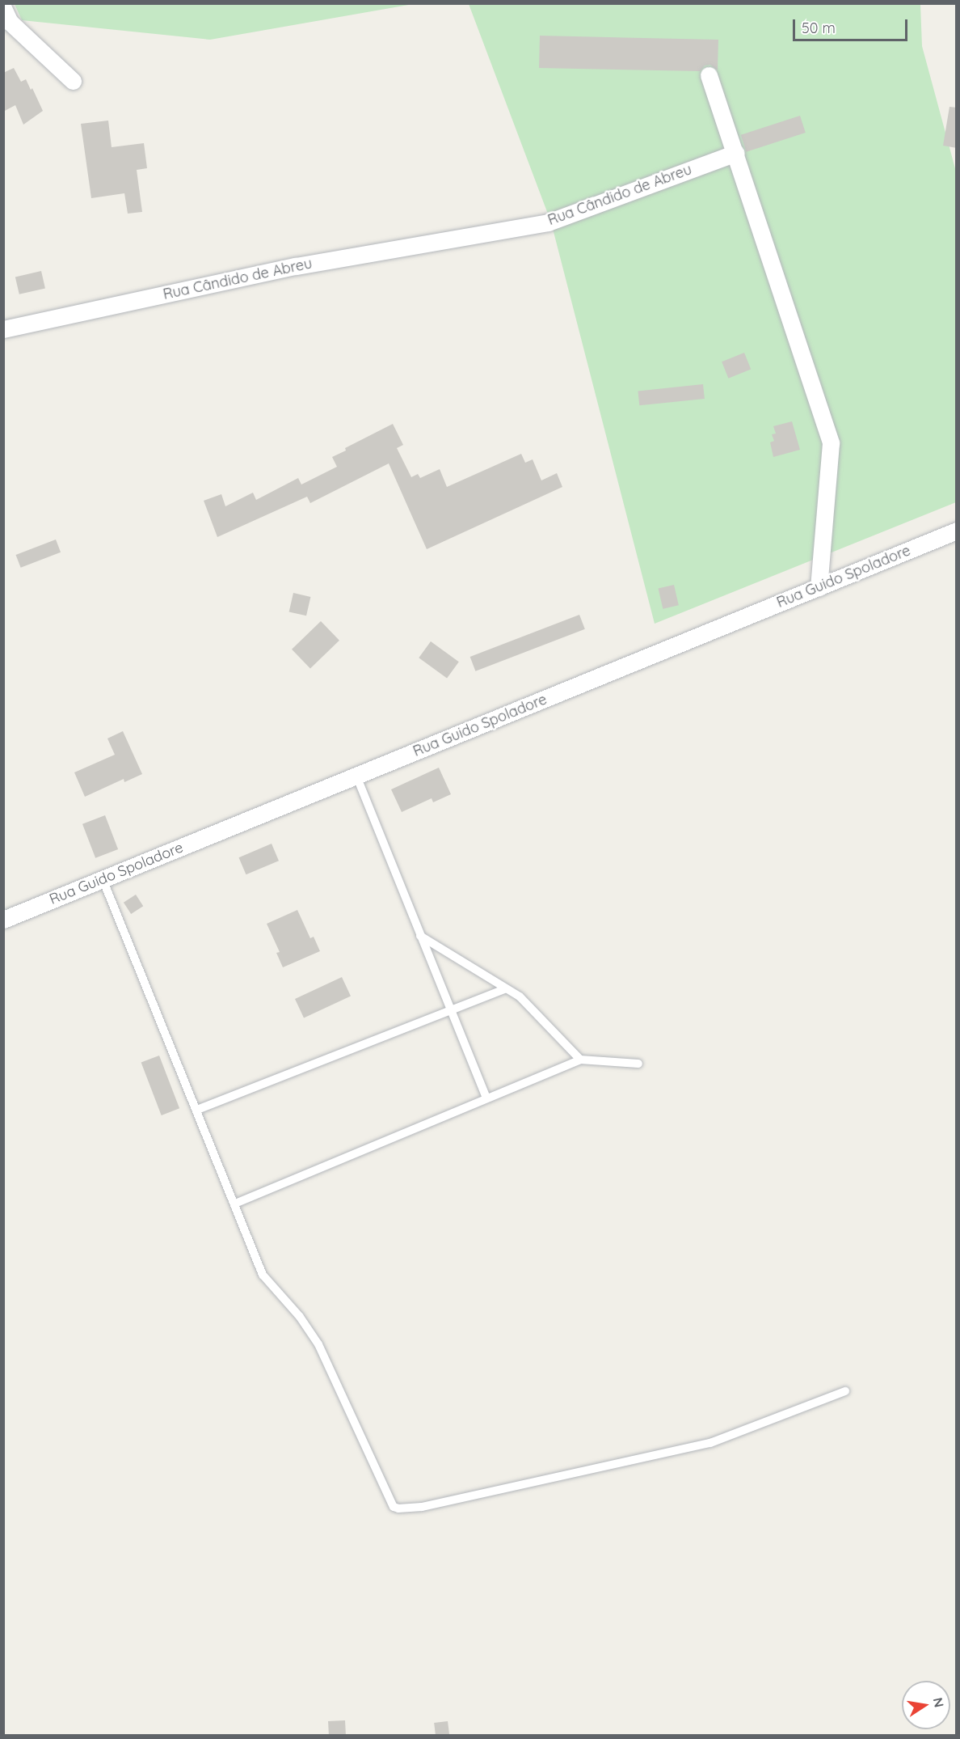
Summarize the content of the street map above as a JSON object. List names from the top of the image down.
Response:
{
  "streets": {
    "street": ["Rua Cândido de Abreu", "Rua Guido Spoladore"]
  },
  "scale_bar": "50 m",
  "north": "right"
}
